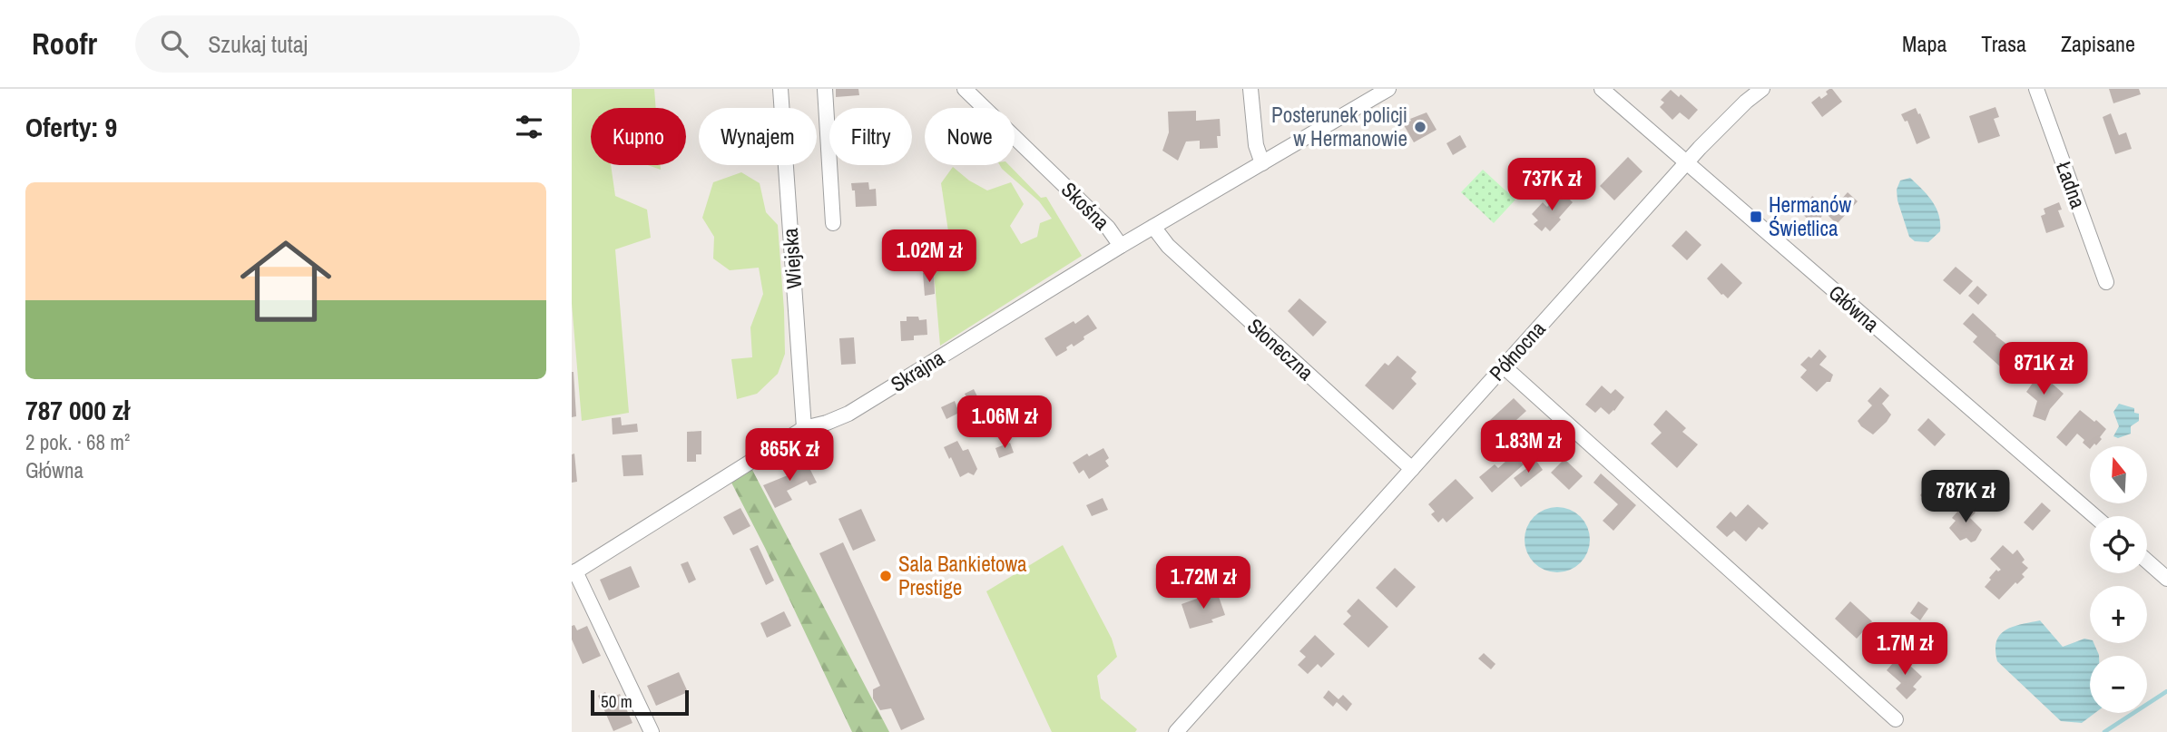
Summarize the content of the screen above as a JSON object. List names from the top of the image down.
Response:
{
  "streets": {
    "street": [
      "Ładna",
      "Skośna",
      "Wiejska",
      "Główna",
      "Słoneczna",
      "Północna",
      "Skrajna"
    ]
  },
  "crossings": [
    ["Skośna", "Skrajna"],
    ["Wiejska", "Skrajna"],
    ["Główna", "Północna"],
    ["Słoneczna", "Północna"],
    ["Słoneczna", "Skrajna"]
  ],
  "places": {
    "other": ["Posterunek policji w Hermanowie", "Sala Bankietowa Prestige"],
    "transit": ["Hermanów Świetlica"]
  },
  "scale_bar": "50 m",
  "north": "top",
  "page": {
    "header": "Roofr",
    "search": "Szukaj tutaj",
    "nav": ["Mapa", "Trasa", "Zapisane"],
    "heading": "Oferty: 9",
    "chip": [
      "Kupno",
      "Wynajem",
      "Filtry",
      "Nowe"
    ],
    "price": [
      "737K zł",
      "1.02M zł",
      "871K zł",
      "1.06M zł",
      "1.83M zł",
      "865K zł",
      "787K zł",
      "1.72M zł",
      "1.7M zł"
    ],
    "list": [
      {
        "name": "787 000 zł",
        "note": "2 pok. · 68 m² · Główna"
      }
    ],
    "map_buttons": ["+", "−"],
    "scale": "50 m"
  }
}
